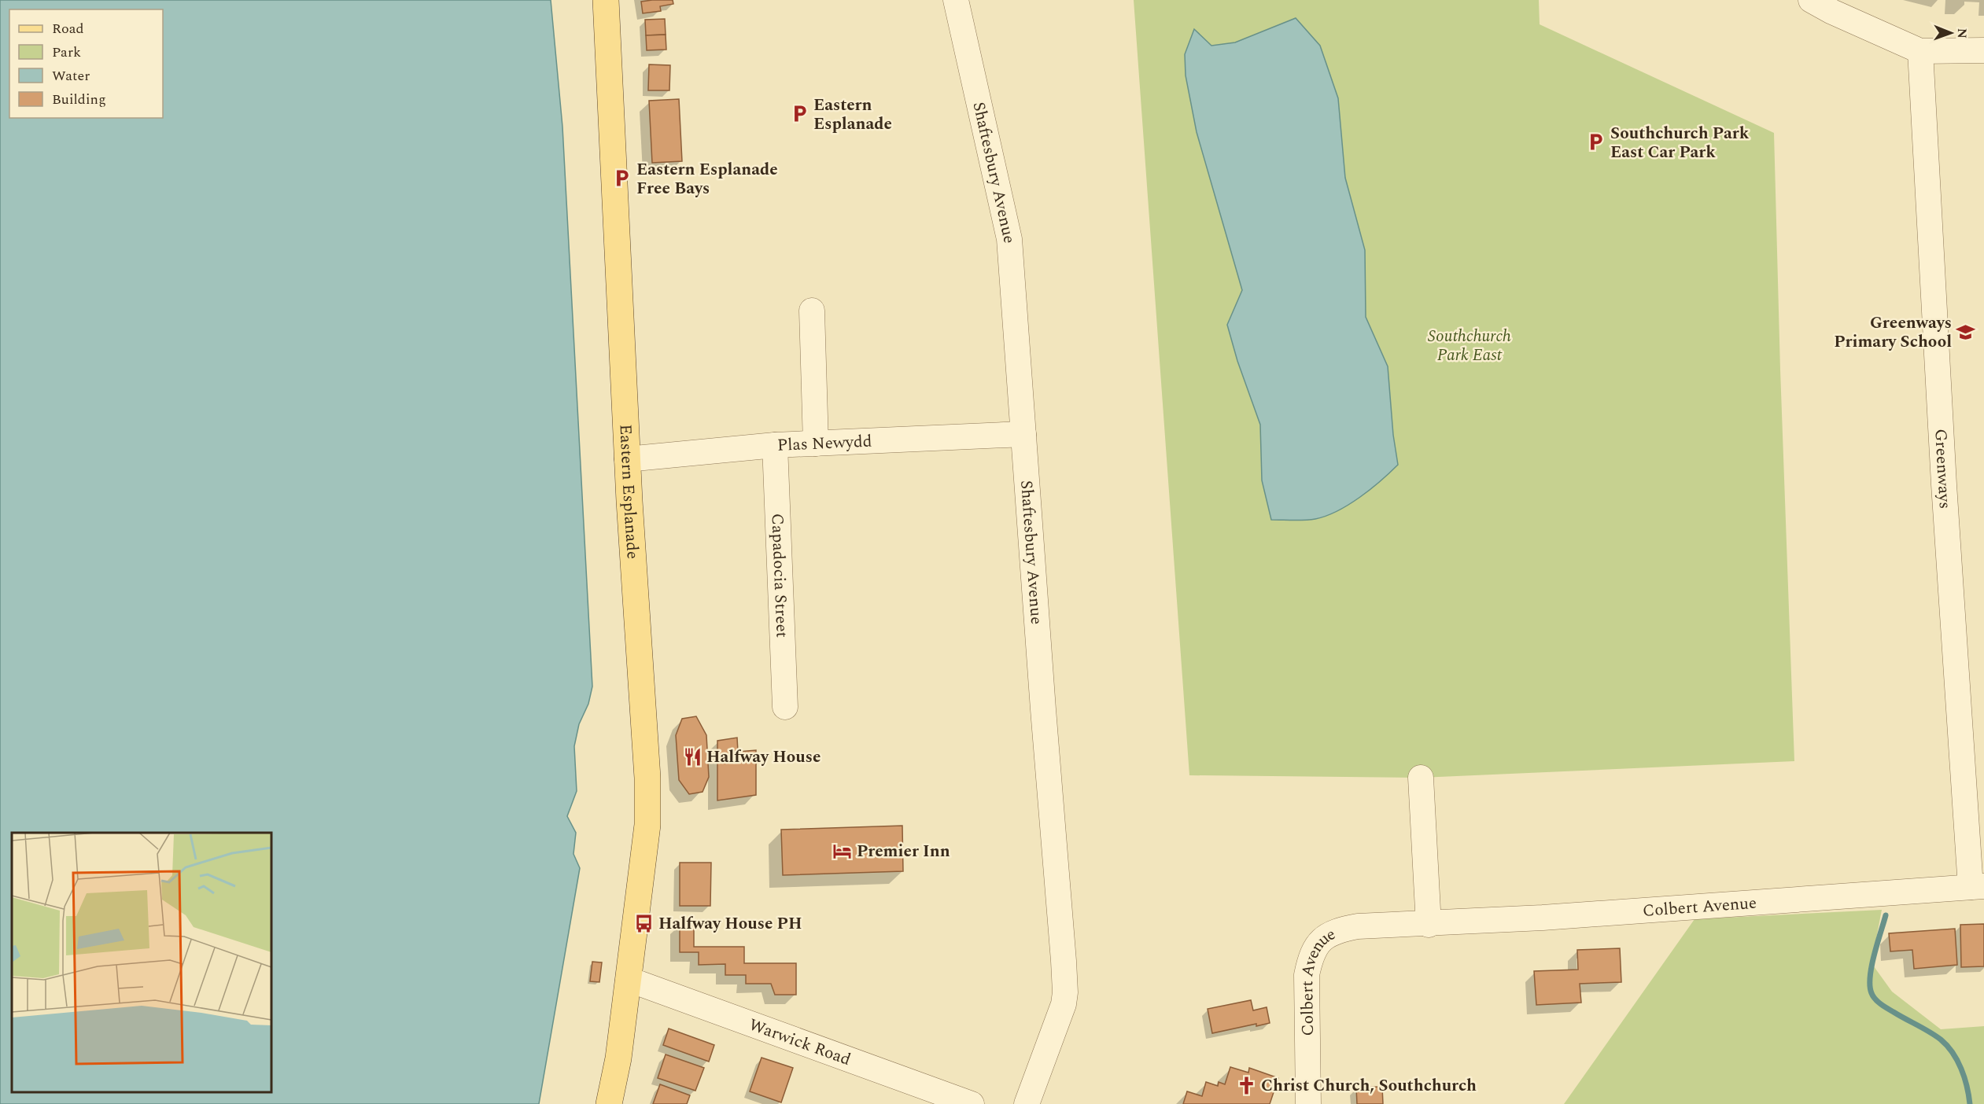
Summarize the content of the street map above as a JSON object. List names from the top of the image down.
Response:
{
  "streets": {
    "main road": ["Eastern Esplanade"],
    "street": [
      "Shaftesbury Avenue",
      "Plas Newydd",
      "Greenways",
      "Capadocia Street",
      "Colbert Avenue",
      "Warwick Road"
    ]
  },
  "crossings": [
    ["Shaftesbury Avenue", "Plas Newydd"],
    ["Plas Newydd", "Eastern Esplanade"],
    ["Plas Newydd", "Capadocia Street"],
    ["Greenways", "Colbert Avenue"],
    ["Eastern Esplanade", "Warwick Road"]
  ],
  "parks": ["Southchurch Park East"],
  "places": {
    "parking": ["Eastern Esplanade", "Southchurch Park East Car Park", "Eastern Esplanade Free Bays"],
    "school or university": ["Greenways Primary School"],
    "restaurant": ["Halfway House"],
    "hotel": ["Premier Inn"],
    "bus stop": ["Halfway House PH"],
    "church": ["Christ Church, Southchurch"]
  },
  "legend": [
    "Road",
    "Park",
    "Water",
    "Building"
  ],
  "north": "right"
}
